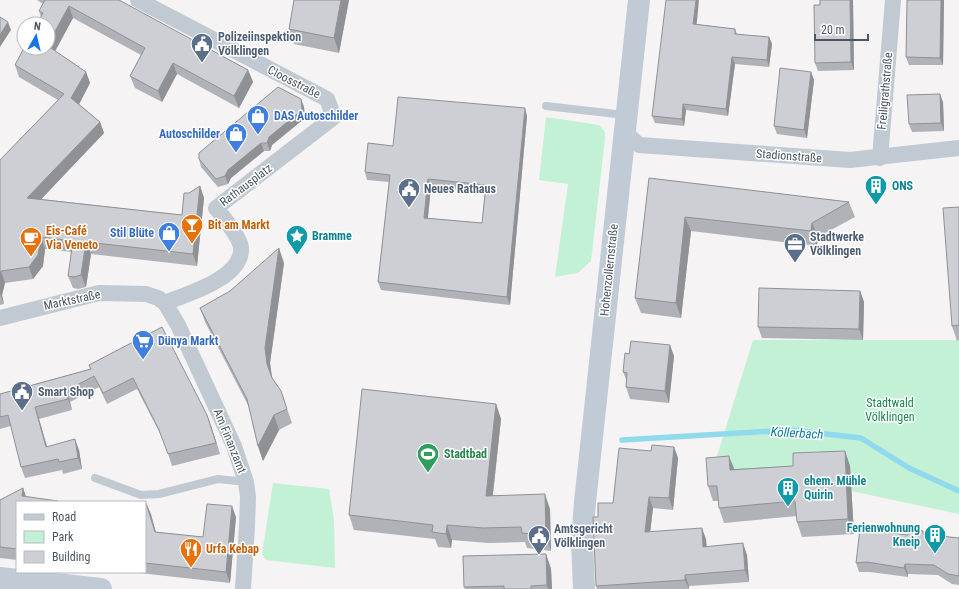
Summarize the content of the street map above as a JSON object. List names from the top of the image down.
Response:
{
  "streets": {
    "main road": ["Hohenzollernstraße"],
    "street": [
      "Cloosstraße",
      "Freiligrathstraße",
      "Stadionstraße",
      "Rathausplatz",
      "Marktstraße",
      "Am Finanzamt"
    ]
  },
  "crossings": [
    ["Cloosstraße", "Rathausplatz"],
    ["Freiligrathstraße", "Stadionstraße"],
    ["Stadionstraße", "Hohenzollernstraße"],
    ["Rathausplatz", "Marktstraße"],
    ["Rathausplatz", "Am Finanzamt"],
    ["Marktstraße", "Am Finanzamt"]
  ],
  "water": ["Köllerbach"],
  "parks": ["Stadtwald Völklingen"],
  "places": {
    "public building": [
      "Polizeiinspektion Völklingen",
      "Neues Rathaus",
      "Smart Shop",
      "Amtsgericht Völklingen"
    ],
    "shop": ["DAS Autoschilder", "Autoschilder", "Stil Blüte"],
    "building": ["ONS", "ehem. Mühle Quirin", "Ferienwohnung Kneip"],
    "bar": ["Bit am Markt"],
    "place": ["Bramme"],
    "cafe": ["Eis-Café Via Veneto"],
    "office": ["Stadtwerke Völklingen"],
    "supermarket": ["Dünya Markt"],
    "sports": ["Stadtbad"],
    "restaurant": ["Urfa Kebap"]
  },
  "legend": ["Road", "Park", "Building"],
  "scale_bar": "20 m",
  "north": "top"
}
